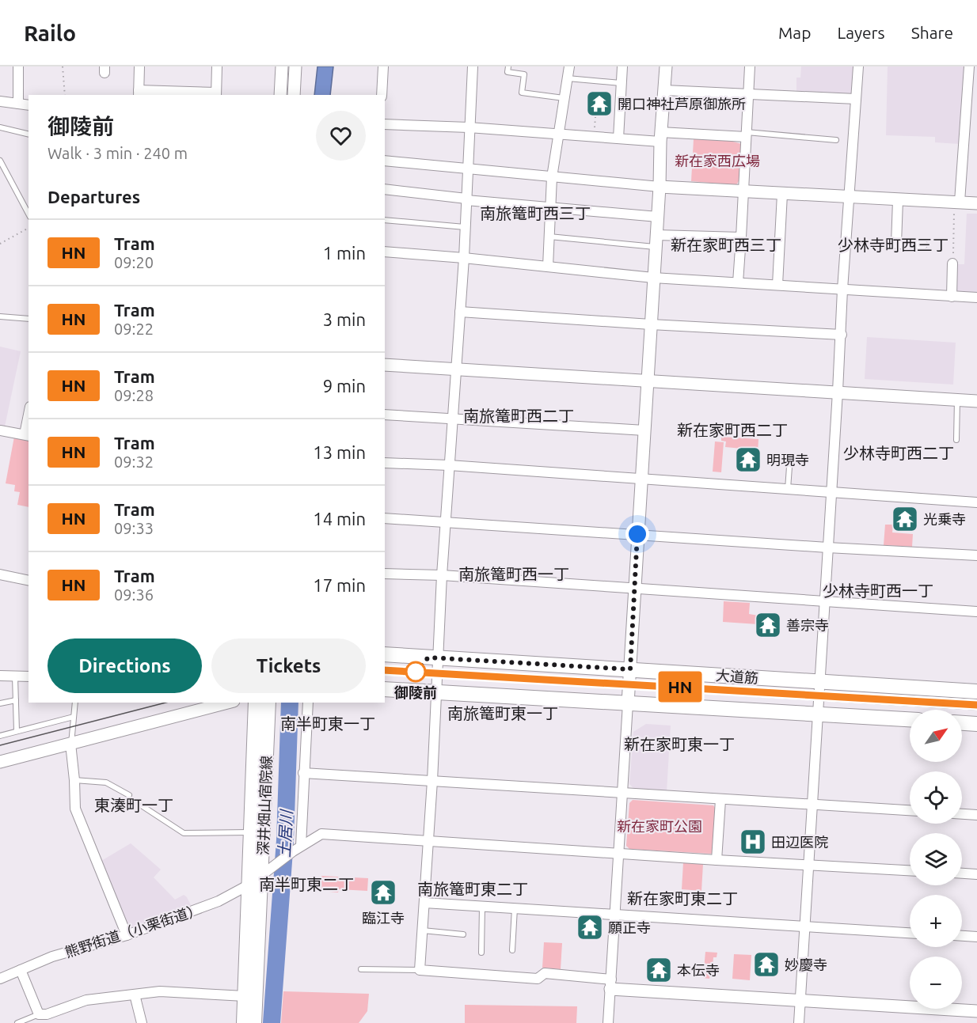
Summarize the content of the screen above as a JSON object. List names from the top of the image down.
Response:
{
  "streets": {
    "main road": ["大道筋", "深井畑山宿院線"],
    "street": ["熊野街道（小栗街道）"]
  },
  "crossings": [
    ["深井畑山宿院線", "熊野街道（小栗街道）"]
  ],
  "districts": [
    "南旅篭町西三丁",
    "新在家町西三丁",
    "少林寺町西三丁",
    "南旅篭町西二丁",
    "新在家町西二丁",
    "少林寺町西二丁",
    "南旅篭町西一丁",
    "少林寺町西一丁",
    "南旅篭町東一丁",
    "南半町東一丁",
    "新在家町東一丁",
    "東湊町一丁",
    "南半町東二丁",
    "南旅篭町東二丁",
    "新在家町東二丁"
  ],
  "water": ["土居川"],
  "parks": ["新在家西広場", "新在家町公園"],
  "places": {
    "temple": [
      "開口神社芦原御旅所",
      "明現寺",
      "光乗寺",
      "善宗寺",
      "臨江寺",
      "願正寺",
      "妙慶寺",
      "本伝寺"
    ],
    "other": ["御陵前"],
    "hospital": ["田辺医院"]
  },
  "lines": ["tram line HN"],
  "north": "top right",
  "page": {
    "header": "Railo",
    "nav": ["Map", "Layers", "Share"],
    "on_map": "HN",
    "heading": [
      ["御陵前", "Walk · 3 min · 240 m"],
      "Departures"
    ],
    "list": [
      {
        "mark": "HN",
        "name": "Tram",
        "note": "09:20",
        "value": "1 min"
      },
      {
        "mark": "HN",
        "name": "Tram",
        "note": "09:22",
        "value": "3 min"
      },
      {
        "mark": "HN",
        "name": "Tram",
        "note": "09:28",
        "value": "9 min"
      },
      {
        "mark": "HN",
        "name": "Tram",
        "note": "09:32",
        "value": "13 min"
      },
      {
        "mark": "HN",
        "name": "Tram",
        "note": "09:33",
        "value": "14 min"
      },
      {
        "mark": "HN",
        "name": "Tram",
        "note": "09:36",
        "value": "17 min"
      }
    ],
    "buttons": ["Directions", "Tickets"],
    "map_buttons": ["+", "−"]
  }
}
